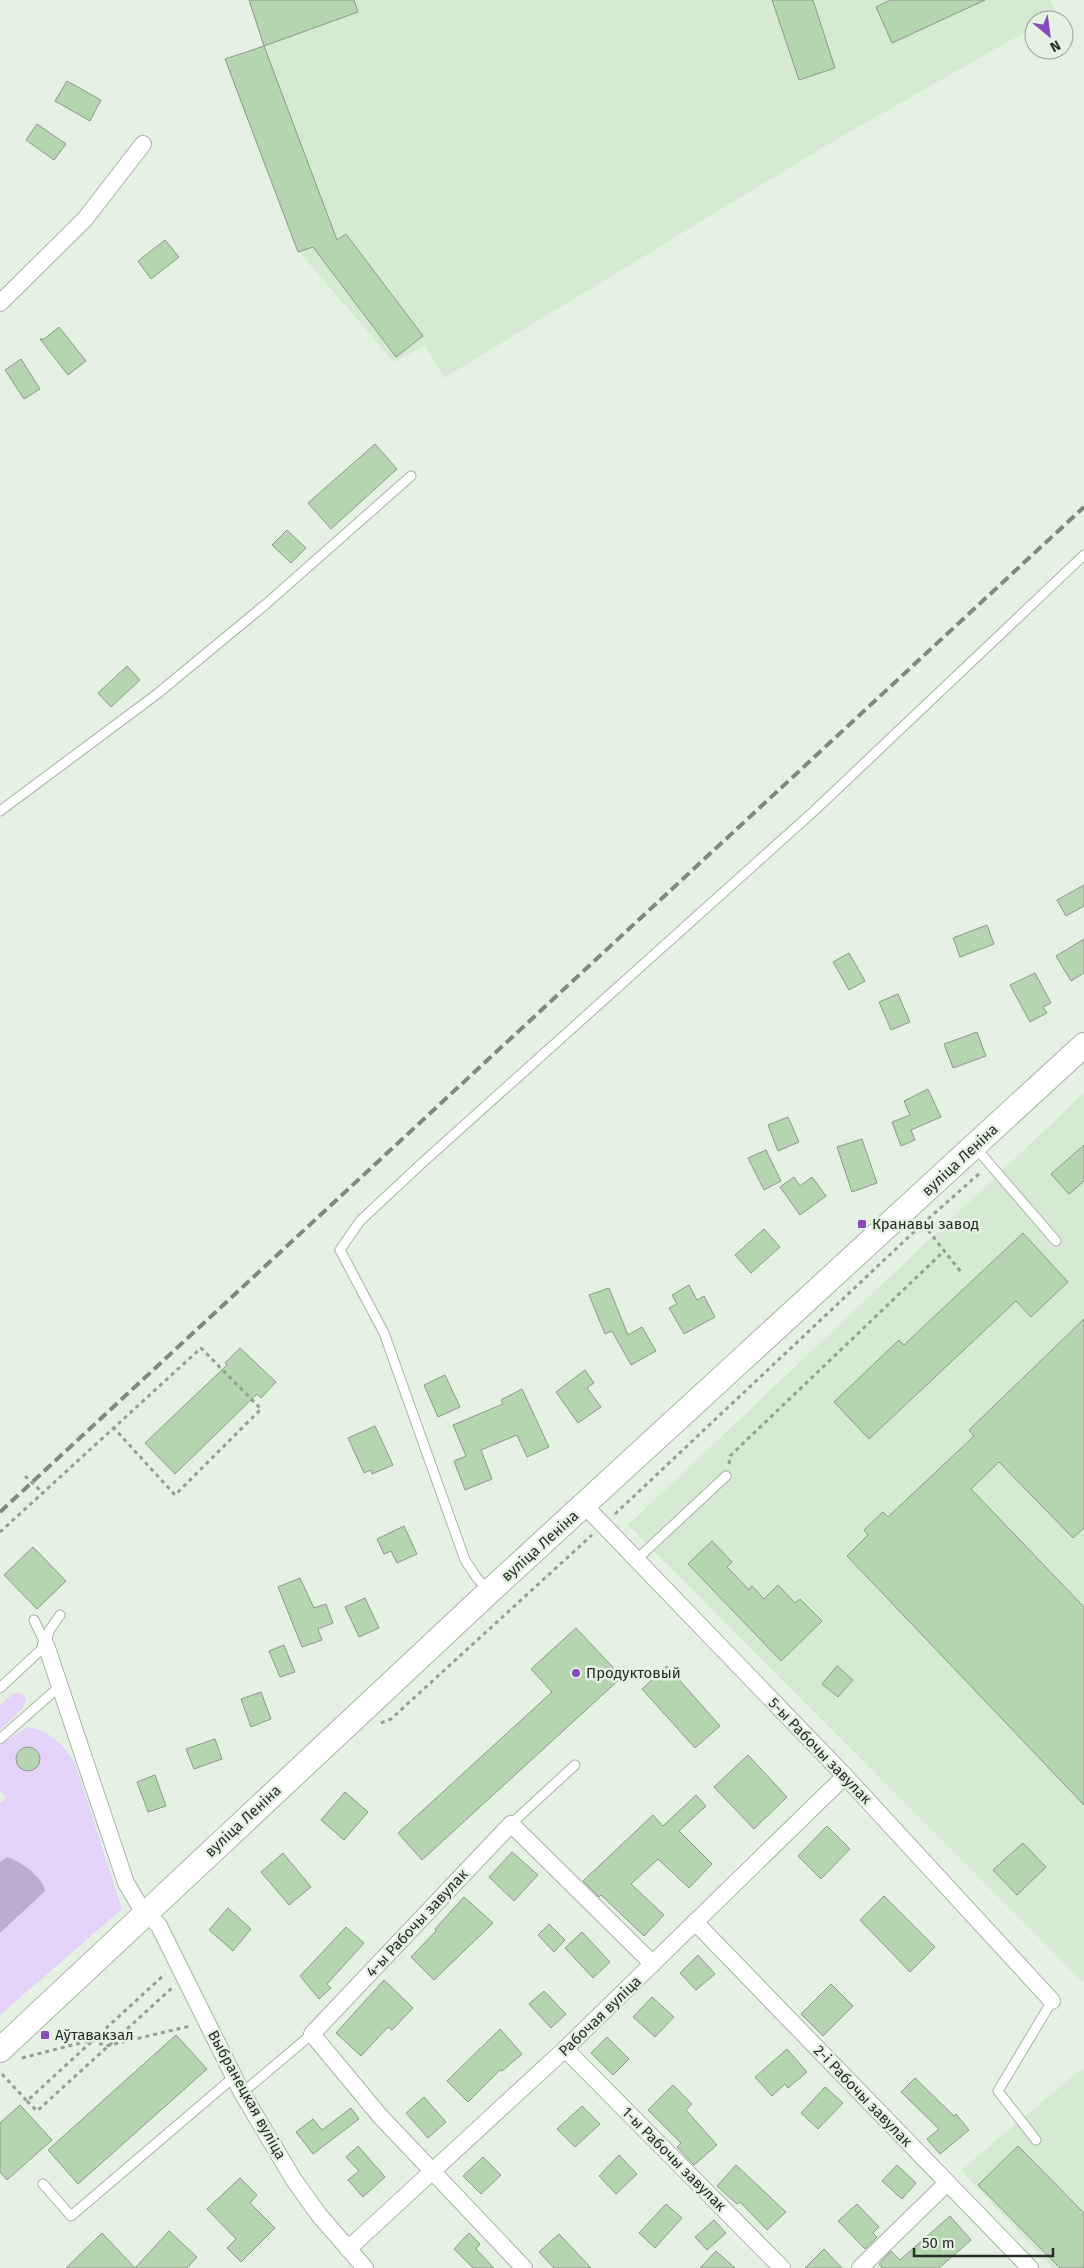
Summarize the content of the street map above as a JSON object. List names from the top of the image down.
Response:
{
  "streets": {
    "main road": ["вуліца Леніна"],
    "street": [
      "5-ы Рабочы завулак",
      "4-ы Рабочы завулак",
      "Рабочая вуліца",
      "Выбранецкая вуліца",
      "2-і Рабочы завулак",
      "1-ы Рабочы завулак"
    ]
  },
  "crossings": [
    ["вуліца Леніна", "5-ы Рабочы завулак"],
    ["вуліца Леніна", "Выбранецкая вуліца"],
    ["5-ы Рабочы завулак", "Рабочая вуліца"],
    ["Рабочая вуліца", "Выбранецкая вуліца"],
    ["Рабочая вуліца", "2-і Рабочы завулак"],
    ["Рабочая вуліца", "1-ы Рабочы завулак"]
  ],
  "places": {
    "transit": ["Кранавы завод", "Аўтавакзал"],
    "other": ["Продуктовый"]
  },
  "scale_bar": "50 m",
  "north": "bottom right"
}
